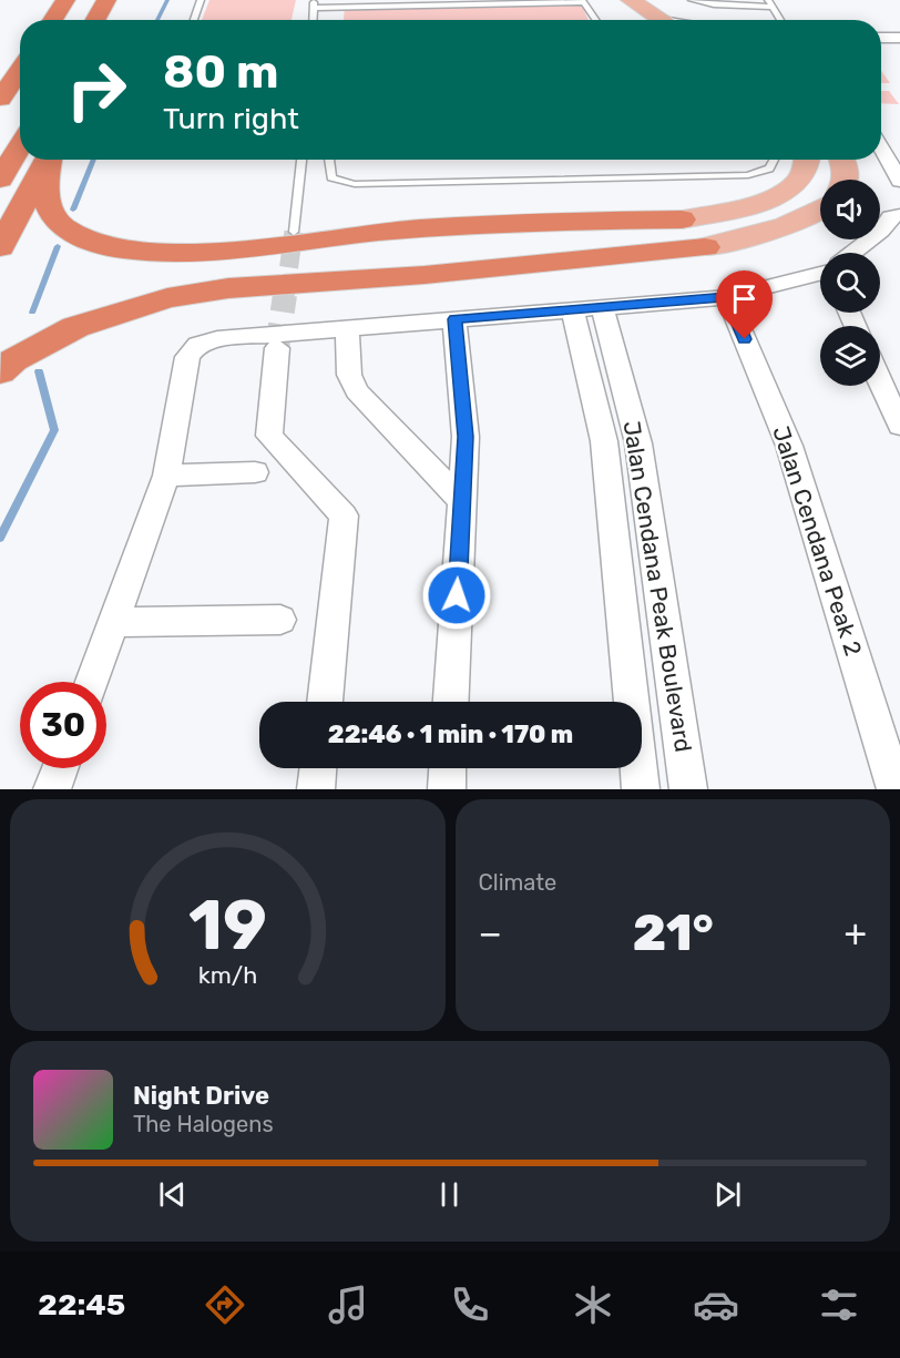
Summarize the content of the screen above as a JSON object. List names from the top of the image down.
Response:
{
  "streets": {
    "street": ["Jalan Cendana Peak 2", "Jalan Cendana Peak Boulevard"]
  },
  "page": {
    "turn": ["80 m", "Turn right"],
    "limit": "30",
    "trip": "22:46 · 1 min · 170 m",
    "tile": "Climate",
    "heat": ["−", "21°", "+"],
    "song": ["Night Drive", "The Halogens"],
    "tabs": "22:45",
    "gauge": ["19", "km/h"]
  }
}
